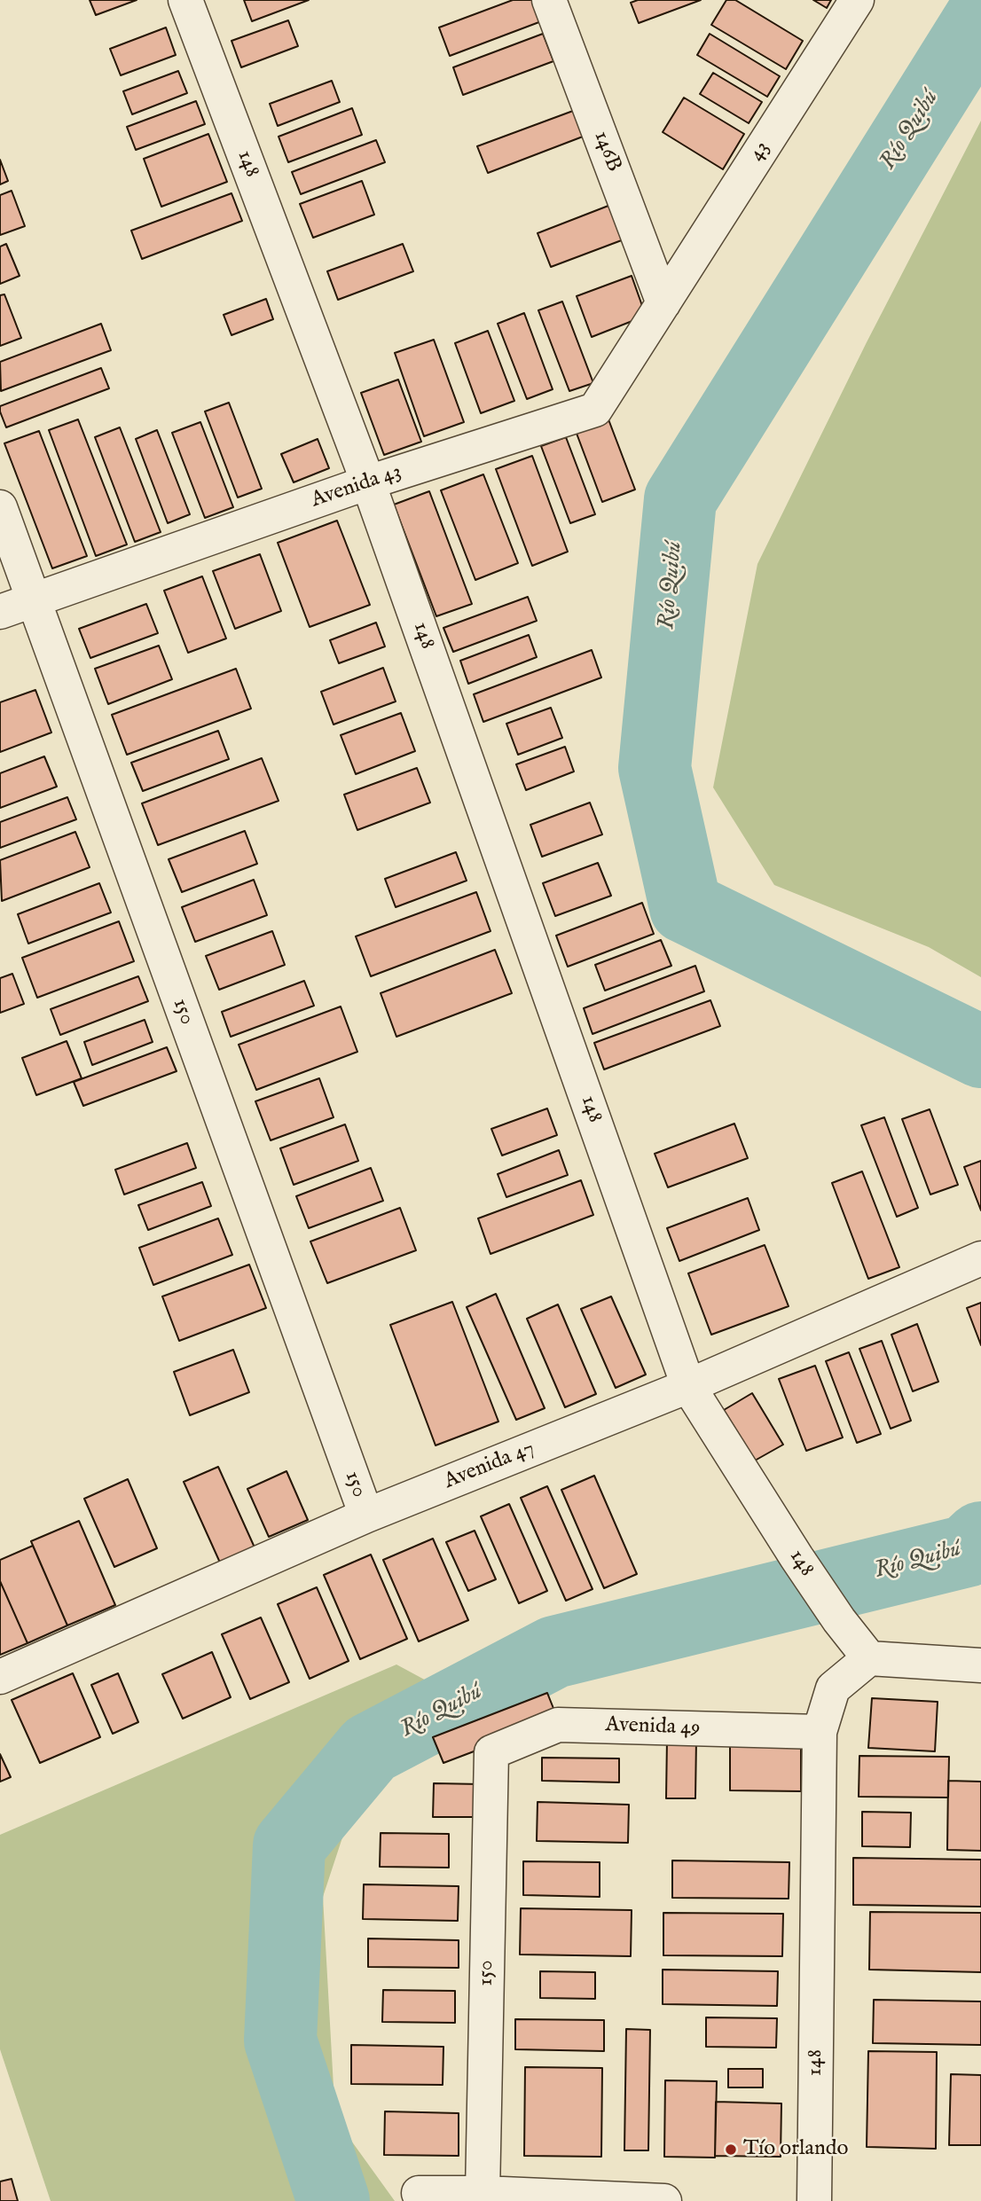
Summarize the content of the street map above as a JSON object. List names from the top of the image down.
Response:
{
  "streets": {
    "street": [
      "146B",
      "43",
      "148",
      "Avenida 43",
      "150",
      "Avenida 47",
      "Avenida 49"
    ]
  },
  "crossings": [
    ["146B", "43"],
    ["146B", "Avenida 43"],
    ["43", "Avenida 43"],
    ["148", "Avenida 43"],
    ["148", "Avenida 47"],
    ["148", "Avenida 49"],
    ["Avenida 43", "150"],
    ["150", "Avenida 47"],
    ["150", "Avenida 49"]
  ],
  "water": ["Río Quibú"],
  "places": ["Tío orlando"]
}
